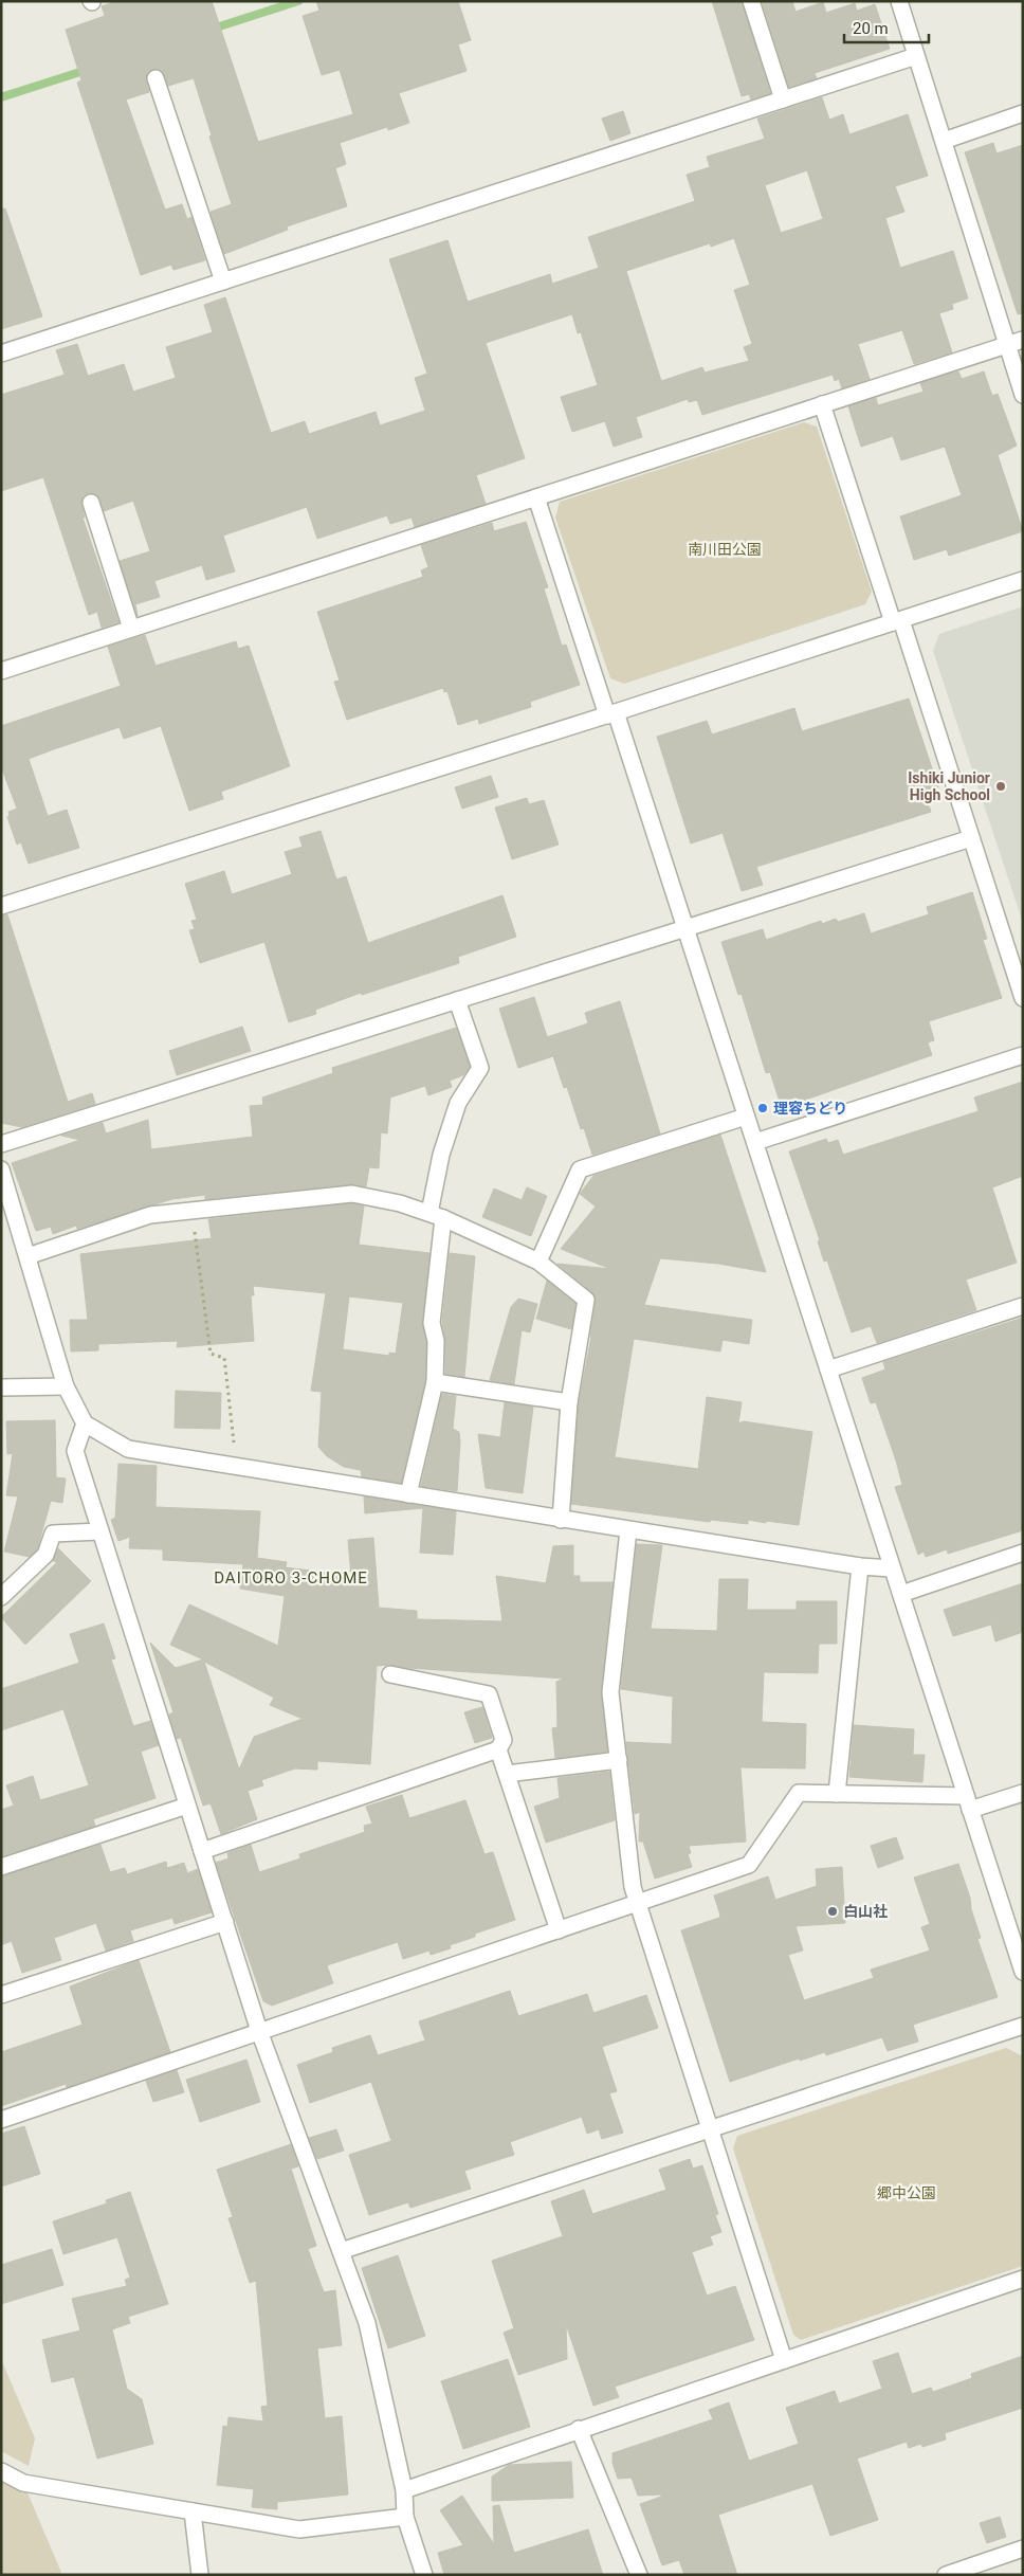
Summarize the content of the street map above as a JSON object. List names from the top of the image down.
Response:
{
  "districts": ["DAITORO 3-CHOME"],
  "parks": ["南川田公園", "郷中公園"],
  "places": ["Ishiki Junior High School", "理容ちどり", "白山社"],
  "scale_bar": "20 m"
}
